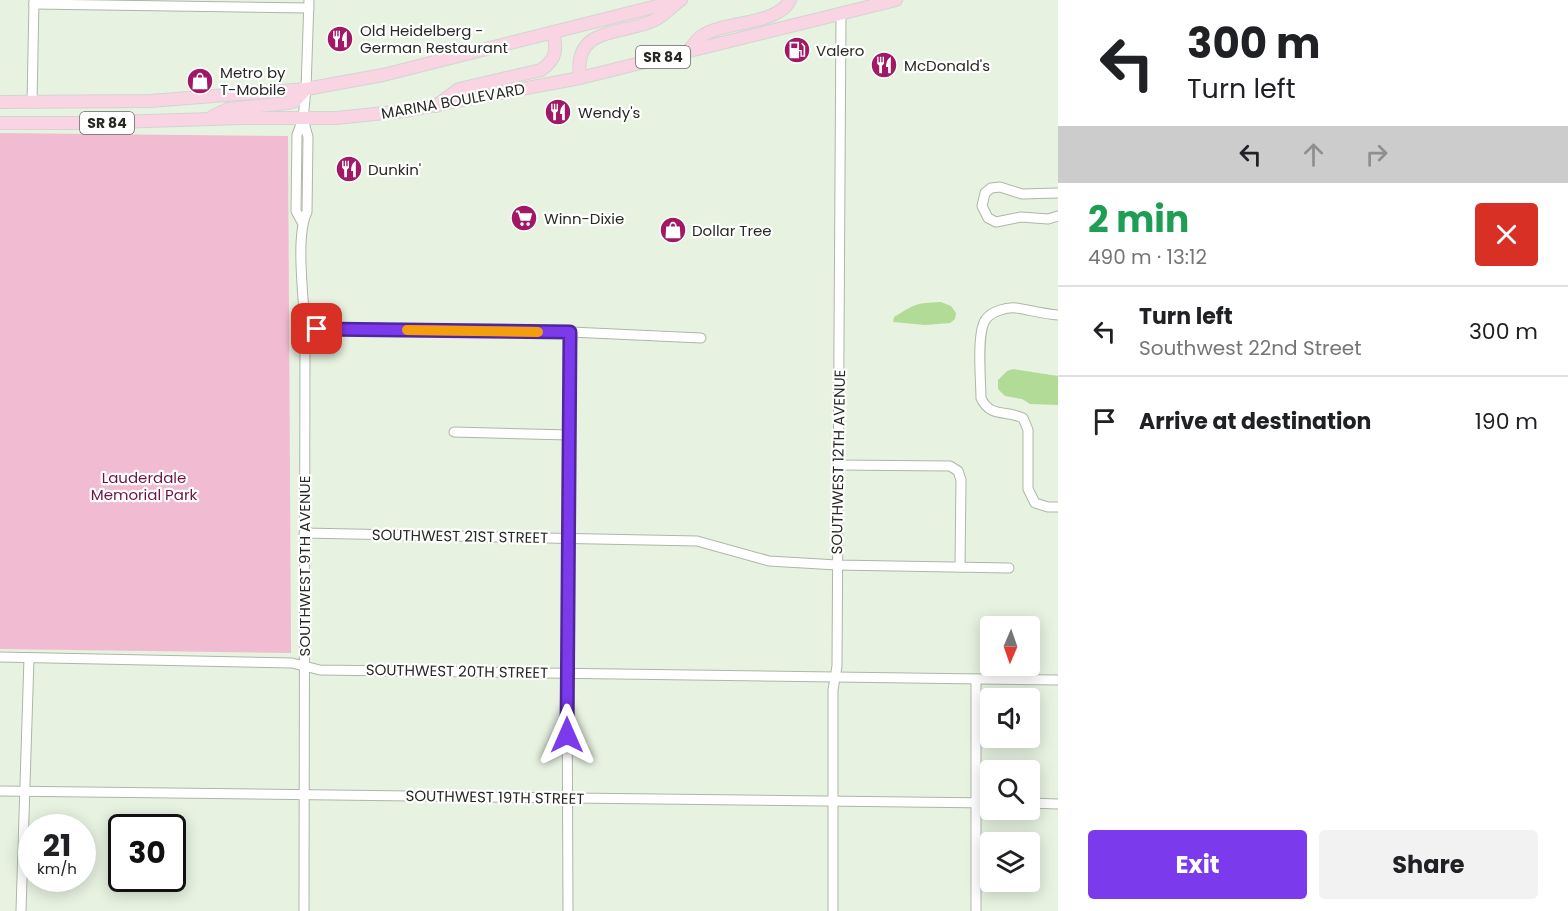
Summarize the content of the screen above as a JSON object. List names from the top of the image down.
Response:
{
  "streets": {
    "main road": ["SR 84", "MARINA BOULEVARD"],
    "street": [
      "SOUTHWEST 12TH AVENUE",
      "SOUTHWEST 21ST STREET",
      "SOUTHWEST 9TH AVENUE",
      "SOUTHWEST 20TH STREET",
      "SOUTHWEST 19TH STREET"
    ]
  },
  "crossings": [
    ["SR 84", "SOUTHWEST 9TH AVENUE"],
    ["MARINA BOULEVARD", "SOUTHWEST 12TH AVENUE"],
    ["MARINA BOULEVARD", "SOUTHWEST 9TH AVENUE"],
    ["SOUTHWEST 12TH AVENUE", "SOUTHWEST 21ST STREET"],
    ["SOUTHWEST 12TH AVENUE", "SOUTHWEST 20TH STREET"],
    ["SOUTHWEST 12TH AVENUE", "SOUTHWEST 19TH STREET"],
    ["SOUTHWEST 21ST STREET", "SOUTHWEST 9TH AVENUE"],
    ["SOUTHWEST 9TH AVENUE", "SOUTHWEST 20TH STREET"],
    ["SOUTHWEST 9TH AVENUE", "SOUTHWEST 19TH STREET"]
  ],
  "parks": ["Lauderdale Memorial Park"],
  "places": {
    "restaurant": [
      "Old Heidelberg - German Restaurant",
      "McDonald's",
      "Wendy's",
      "Dunkin'"
    ],
    "fuel station": ["Valero"],
    "shop": ["Metro by T-Mobile", "Dollar Tree"],
    "supermarket": ["Winn-Dixie"]
  },
  "north": "bottom",
  "page": {
    "turn": ["300 m", "Turn left"],
    "heading": ["2 min", "490 m · 13:12"],
    "list": [
      {
        "name": "Turn left",
        "note": "Southwest 22nd Street",
        "value": "300 m"
      },
      {
        "name": "Arrive at destination",
        "value": "190 m"
      }
    ],
    "speed": "21 km/h",
    "limit": "30",
    "buttons": ["Exit", "Share"]
  }
}
